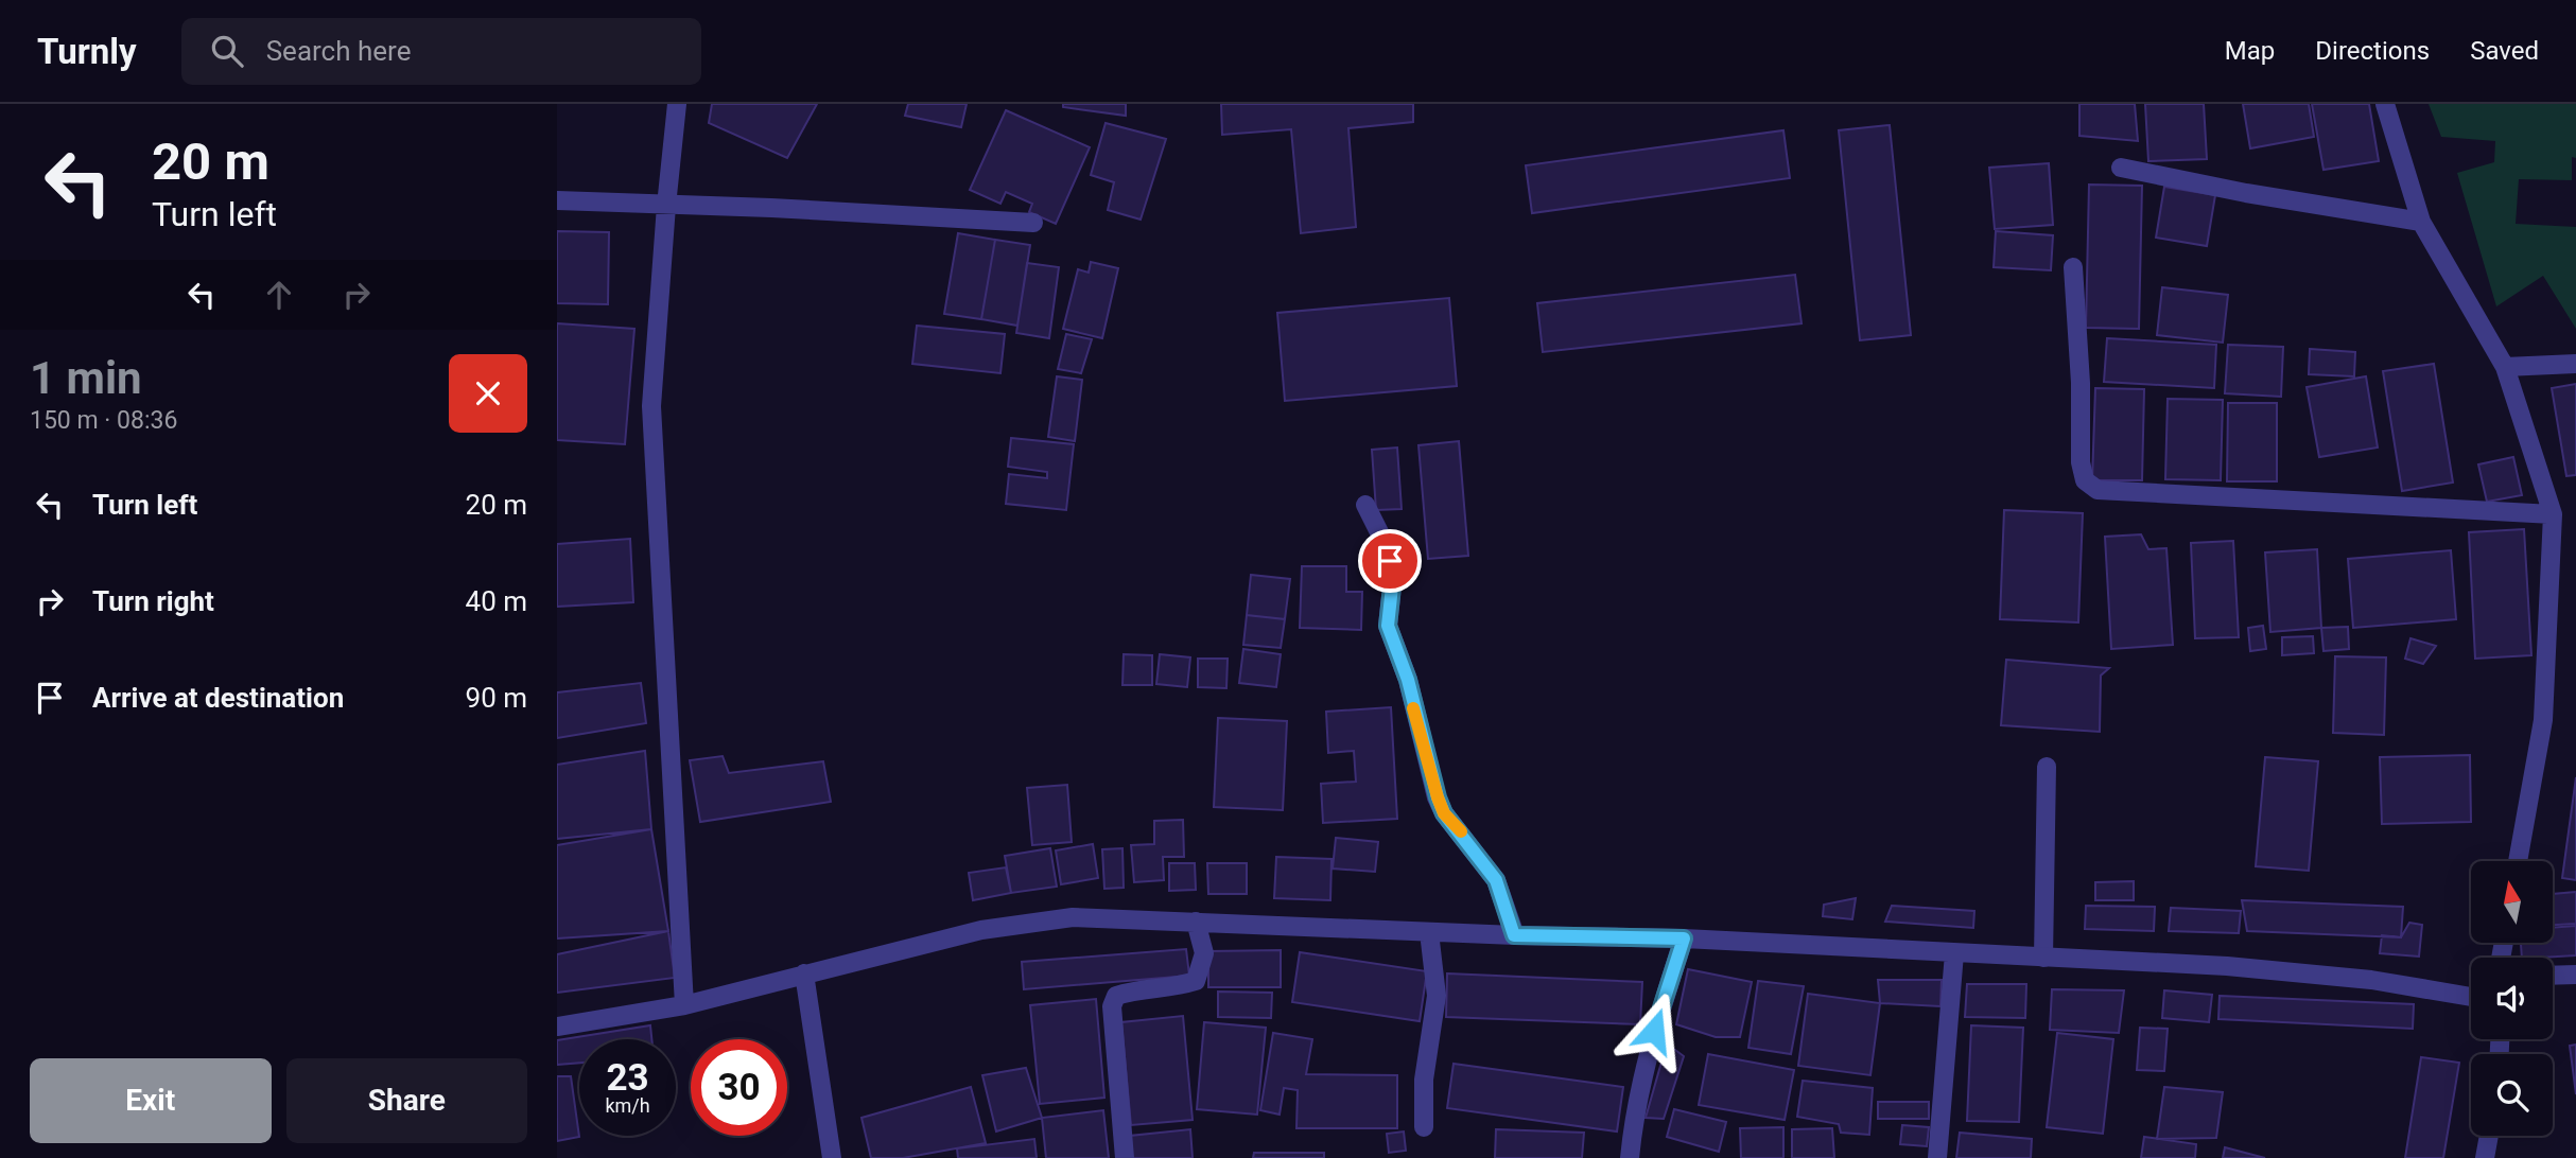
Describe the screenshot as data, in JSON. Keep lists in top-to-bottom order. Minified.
{"north":"top","page":{"header":"Turnly","search":"Search here","nav":["Map","Directions","Saved"],"turn":["20 m","Turn left"],"heading":["1 min","150 m · 08:36"],"list":[{"name":"Turn left","value":"20 m"},{"name":"Turn right","value":"40 m"},{"name":"Arrive at destination","value":"90 m"}],"speed":"23 km/h","limit":"30","buttons":["Exit","Share"]}}
